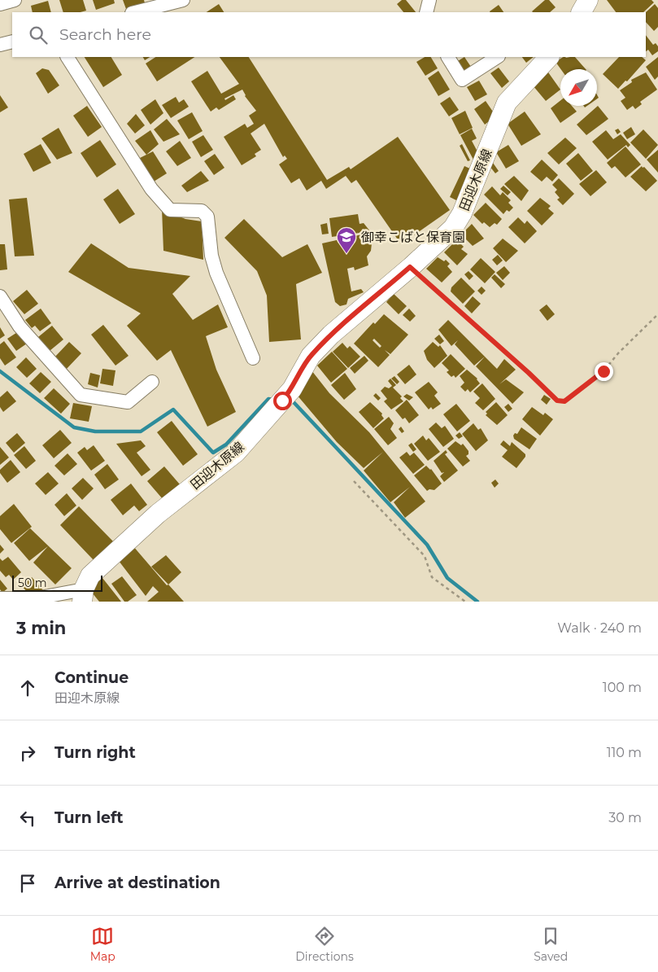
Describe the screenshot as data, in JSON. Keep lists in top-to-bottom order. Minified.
{"streets":{"main road":["田迎木原線"]},"places":{"school or university":["御幸こばと保育園"]},"scale_bar":"50 m","north":"bottom left","page":{"search":"Search here","scale":"50 m","heading":["3 min","Walk · 240 m"],"list":[["Continue","田迎木原線","100 m"],["Turn right","110 m"],["Turn left","30 m"],"Arrive at destination"],"nav":["Map","Directions","Saved"]}}
